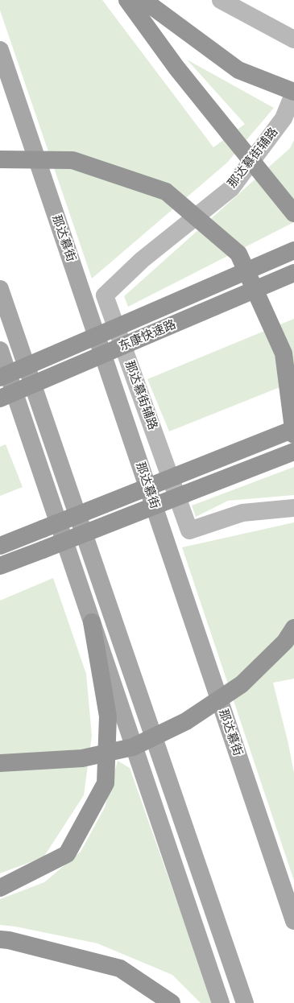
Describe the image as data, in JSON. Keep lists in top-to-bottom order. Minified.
{"streets":{"highway":["东康快速路"],"main road":["那达慕街"],"street":["那达慕街辅路"]}}
